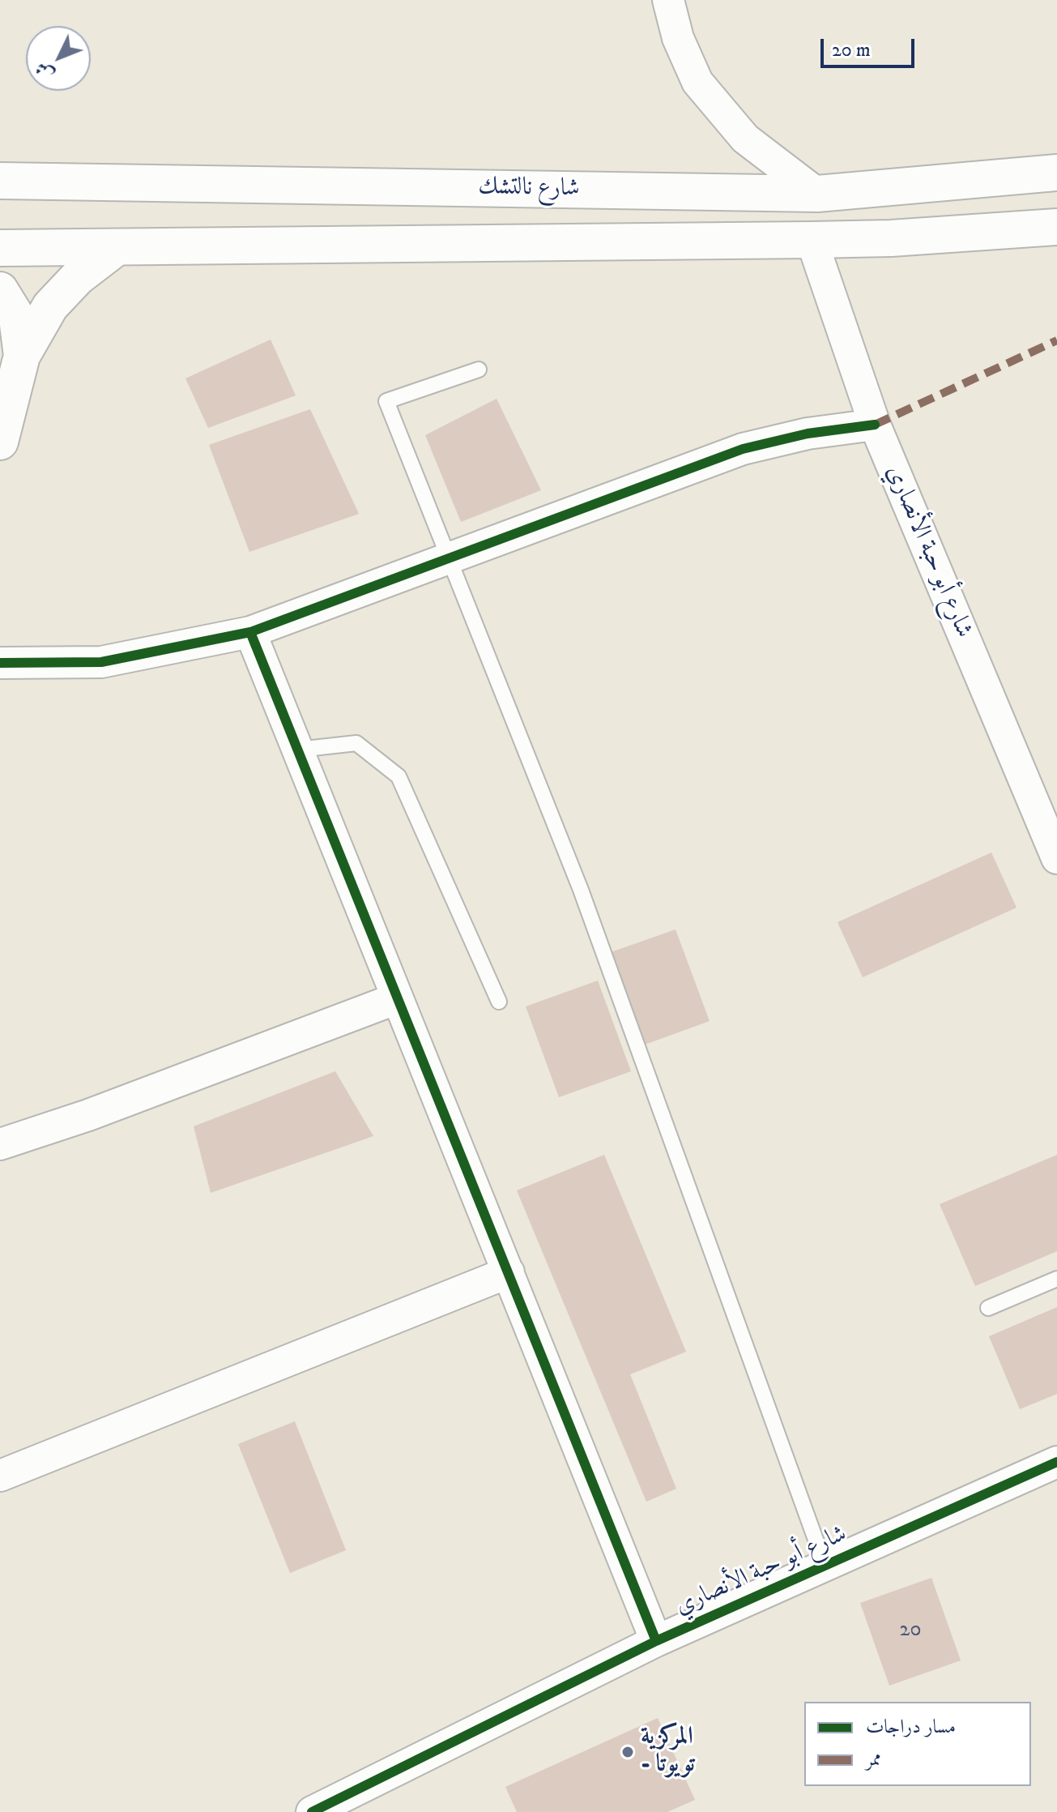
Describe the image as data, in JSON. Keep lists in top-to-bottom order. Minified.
{"streets":{"main road":["شارع نالتشك"],"street":["شارع أبو حبة الأنصاري"]},"places":["المركزية - تويوتا"],"house_numbers":["20"],"legend":["مسار دراجات","ممر"],"scale_bar":"20 m","north":"bottom left"}
